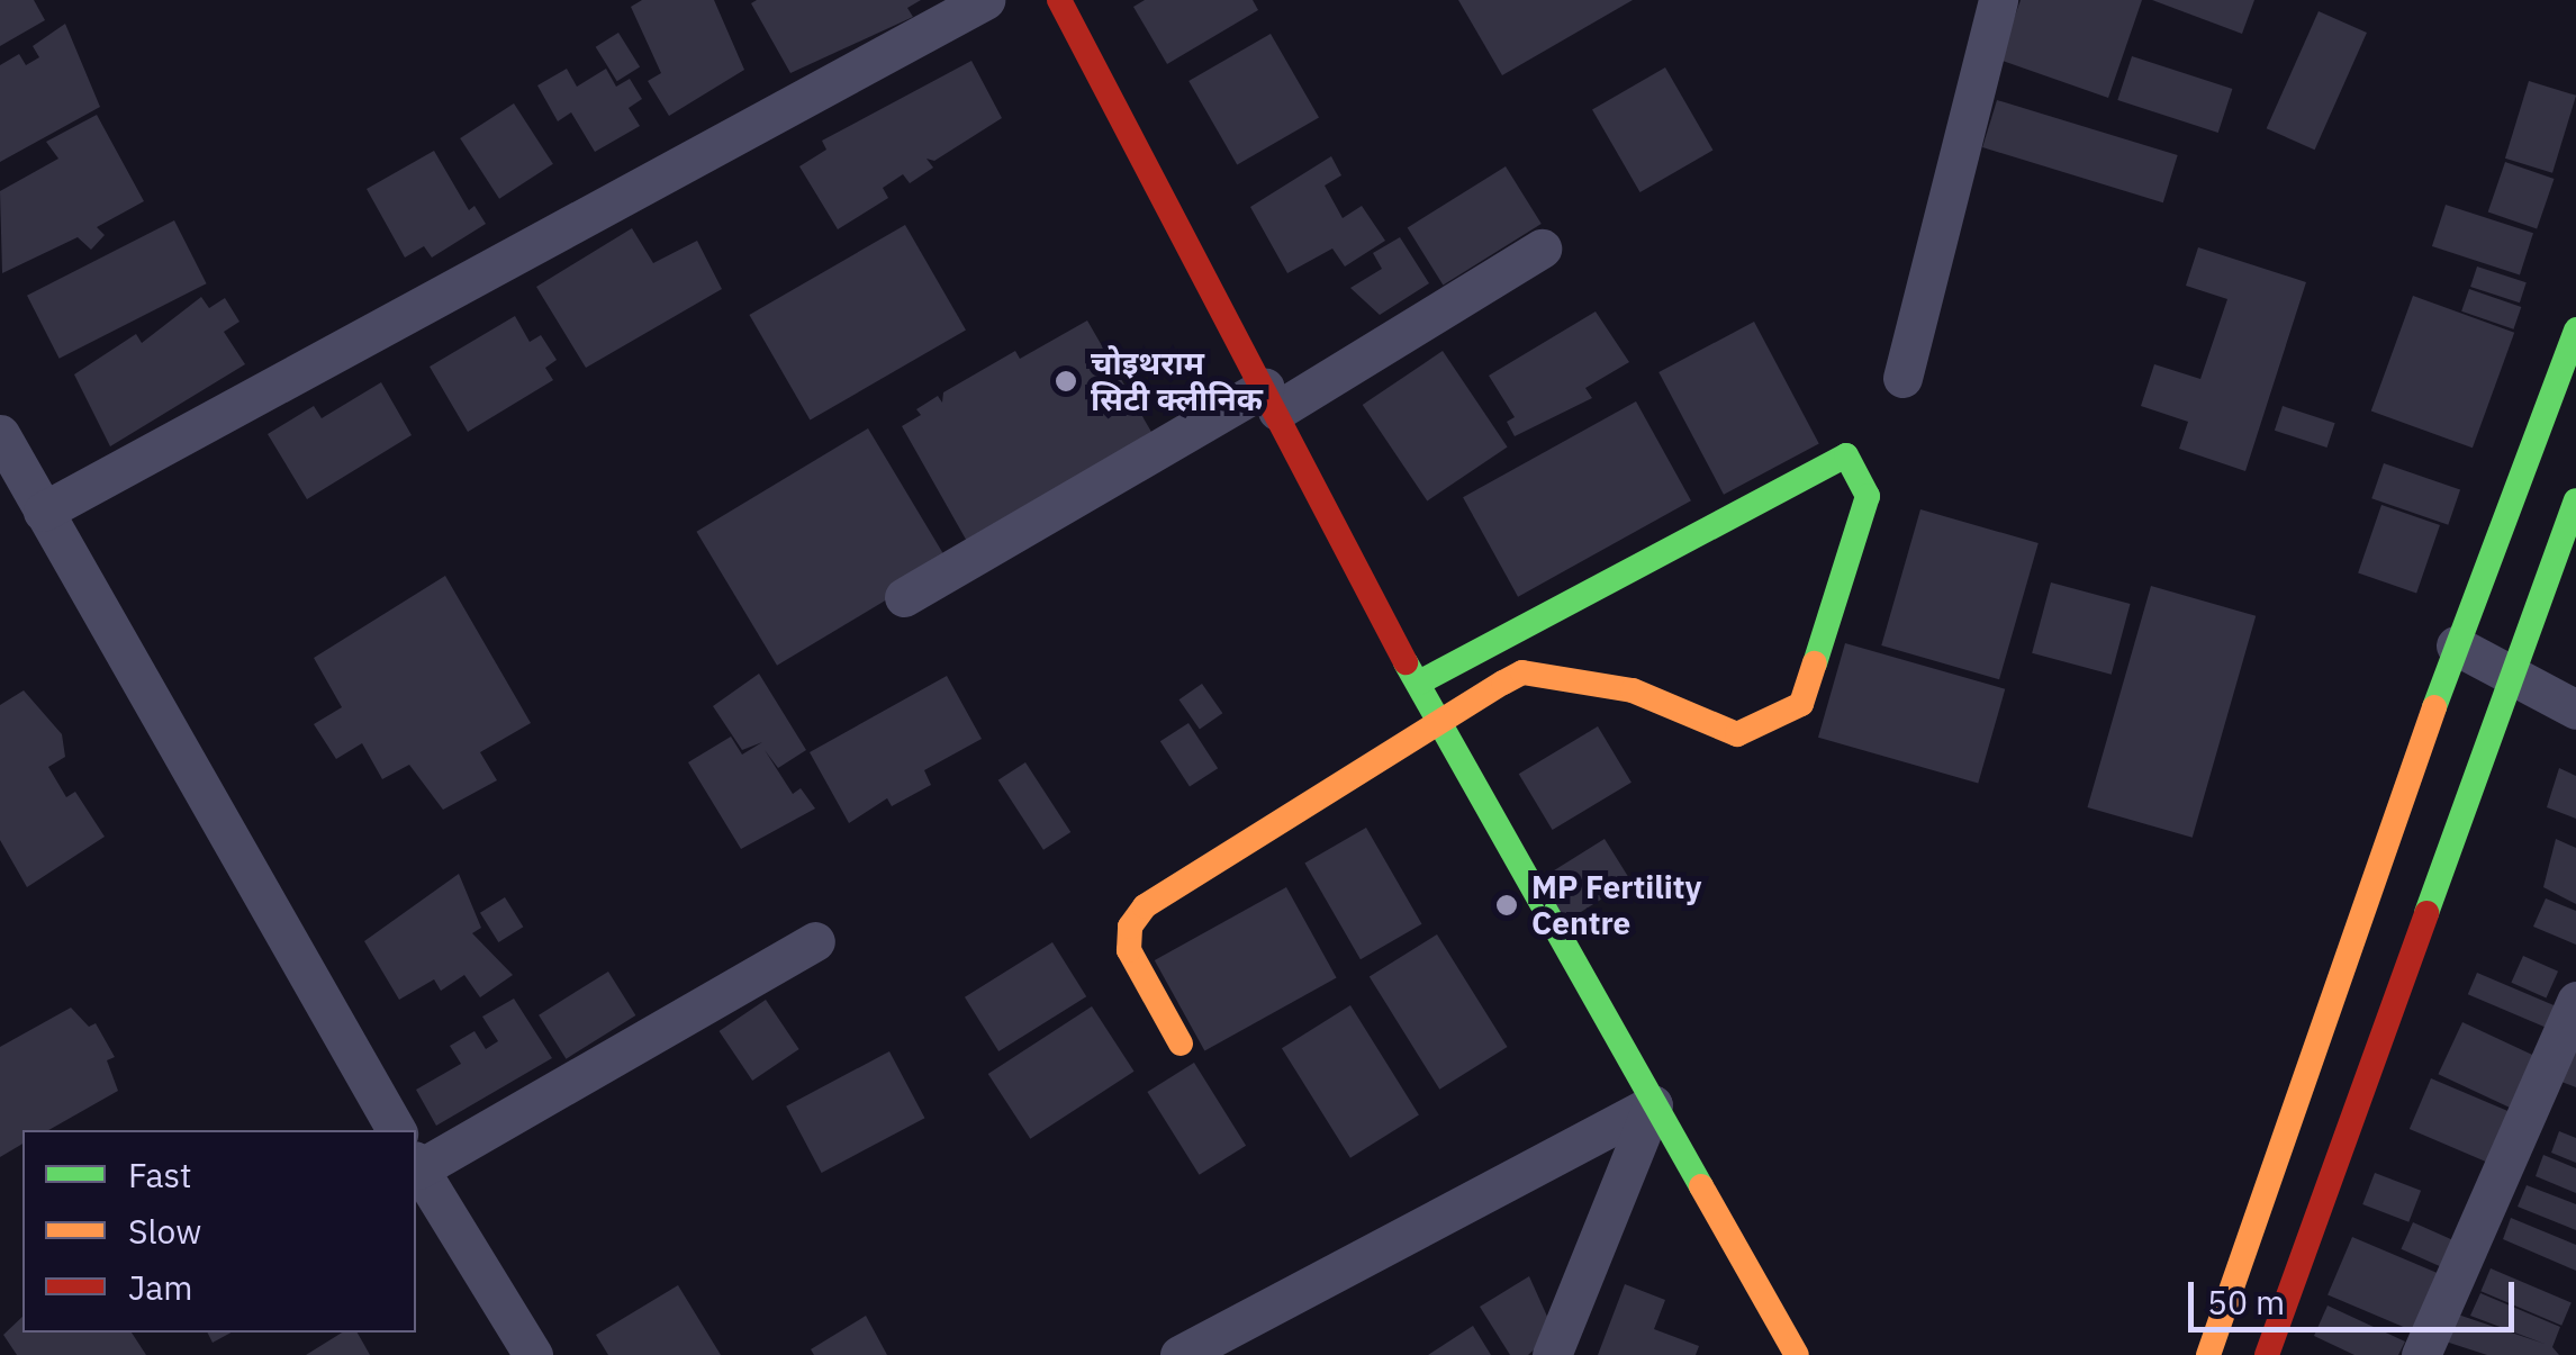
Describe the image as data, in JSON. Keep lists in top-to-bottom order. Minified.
{"places":["चोइथराम सिटी क्लीनिक","MP Fertility Centre"],"legend":["Fast","Slow","Jam"],"scale_bar":"50 m"}
